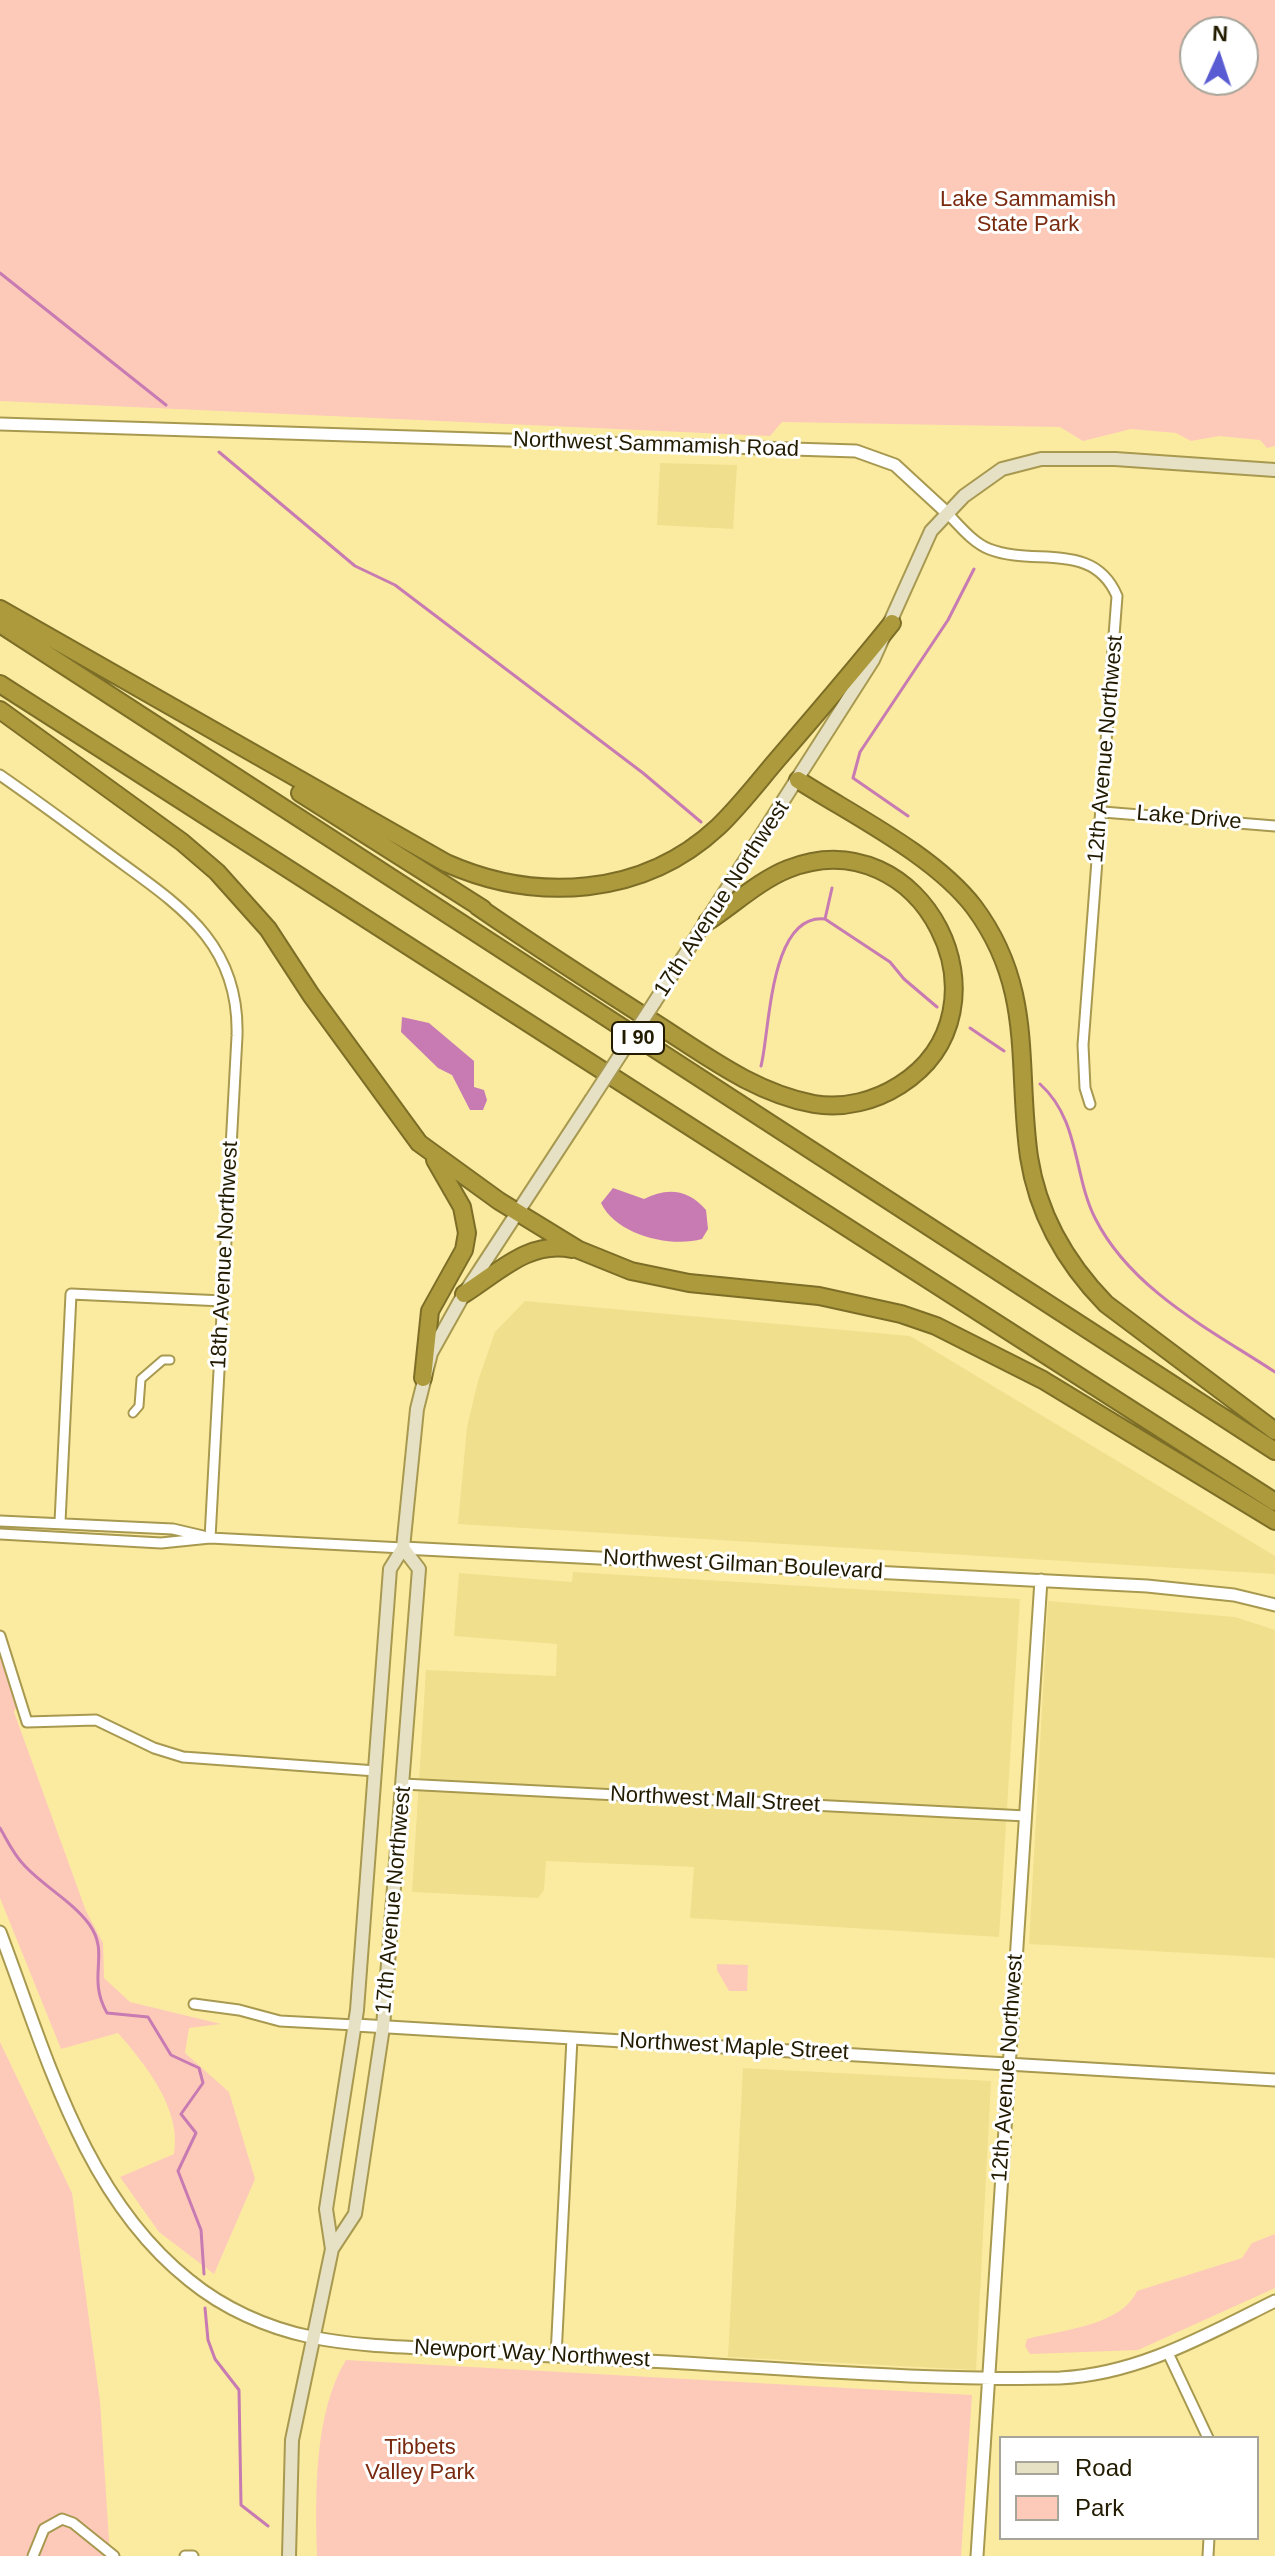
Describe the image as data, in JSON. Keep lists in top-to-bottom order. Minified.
{"streets":{"highway":["I 90"],"main road":["17th Avenue Northwest"],"street":["Northwest Sammamish Road","12th Avenue Northwest","Lake Drive","18th Avenue Northwest","Northwest Gilman Boulevard","Northwest Mall Street","Northwest Maple Street","Newport Way Northwest"]},"crossings":[["Northwest Sammamish Road","12th Avenue Northwest"],["Northwest Sammamish Road","17th Avenue Northwest"],["12th Avenue Northwest","Lake Drive"],["12th Avenue Northwest","17th Avenue Northwest"],["12th Avenue Northwest","Northwest Gilman Boulevard"],["12th Avenue Northwest","Northwest Mall Street"],["12th Avenue Northwest","Northwest Maple Street"],["12th Avenue Northwest","Newport Way Northwest"],["17th Avenue Northwest","Northwest Gilman Boulevard"],["17th Avenue Northwest","Northwest Mall Street"],["17th Avenue Northwest","Northwest Maple Street"],["17th Avenue Northwest","Newport Way Northwest"],["18th Avenue Northwest","Northwest Gilman Boulevard"]],"parks":["Lake Sammamish State Park","Tibbets Valley Park"],"legend":["Road","Park"],"north":"top"}
